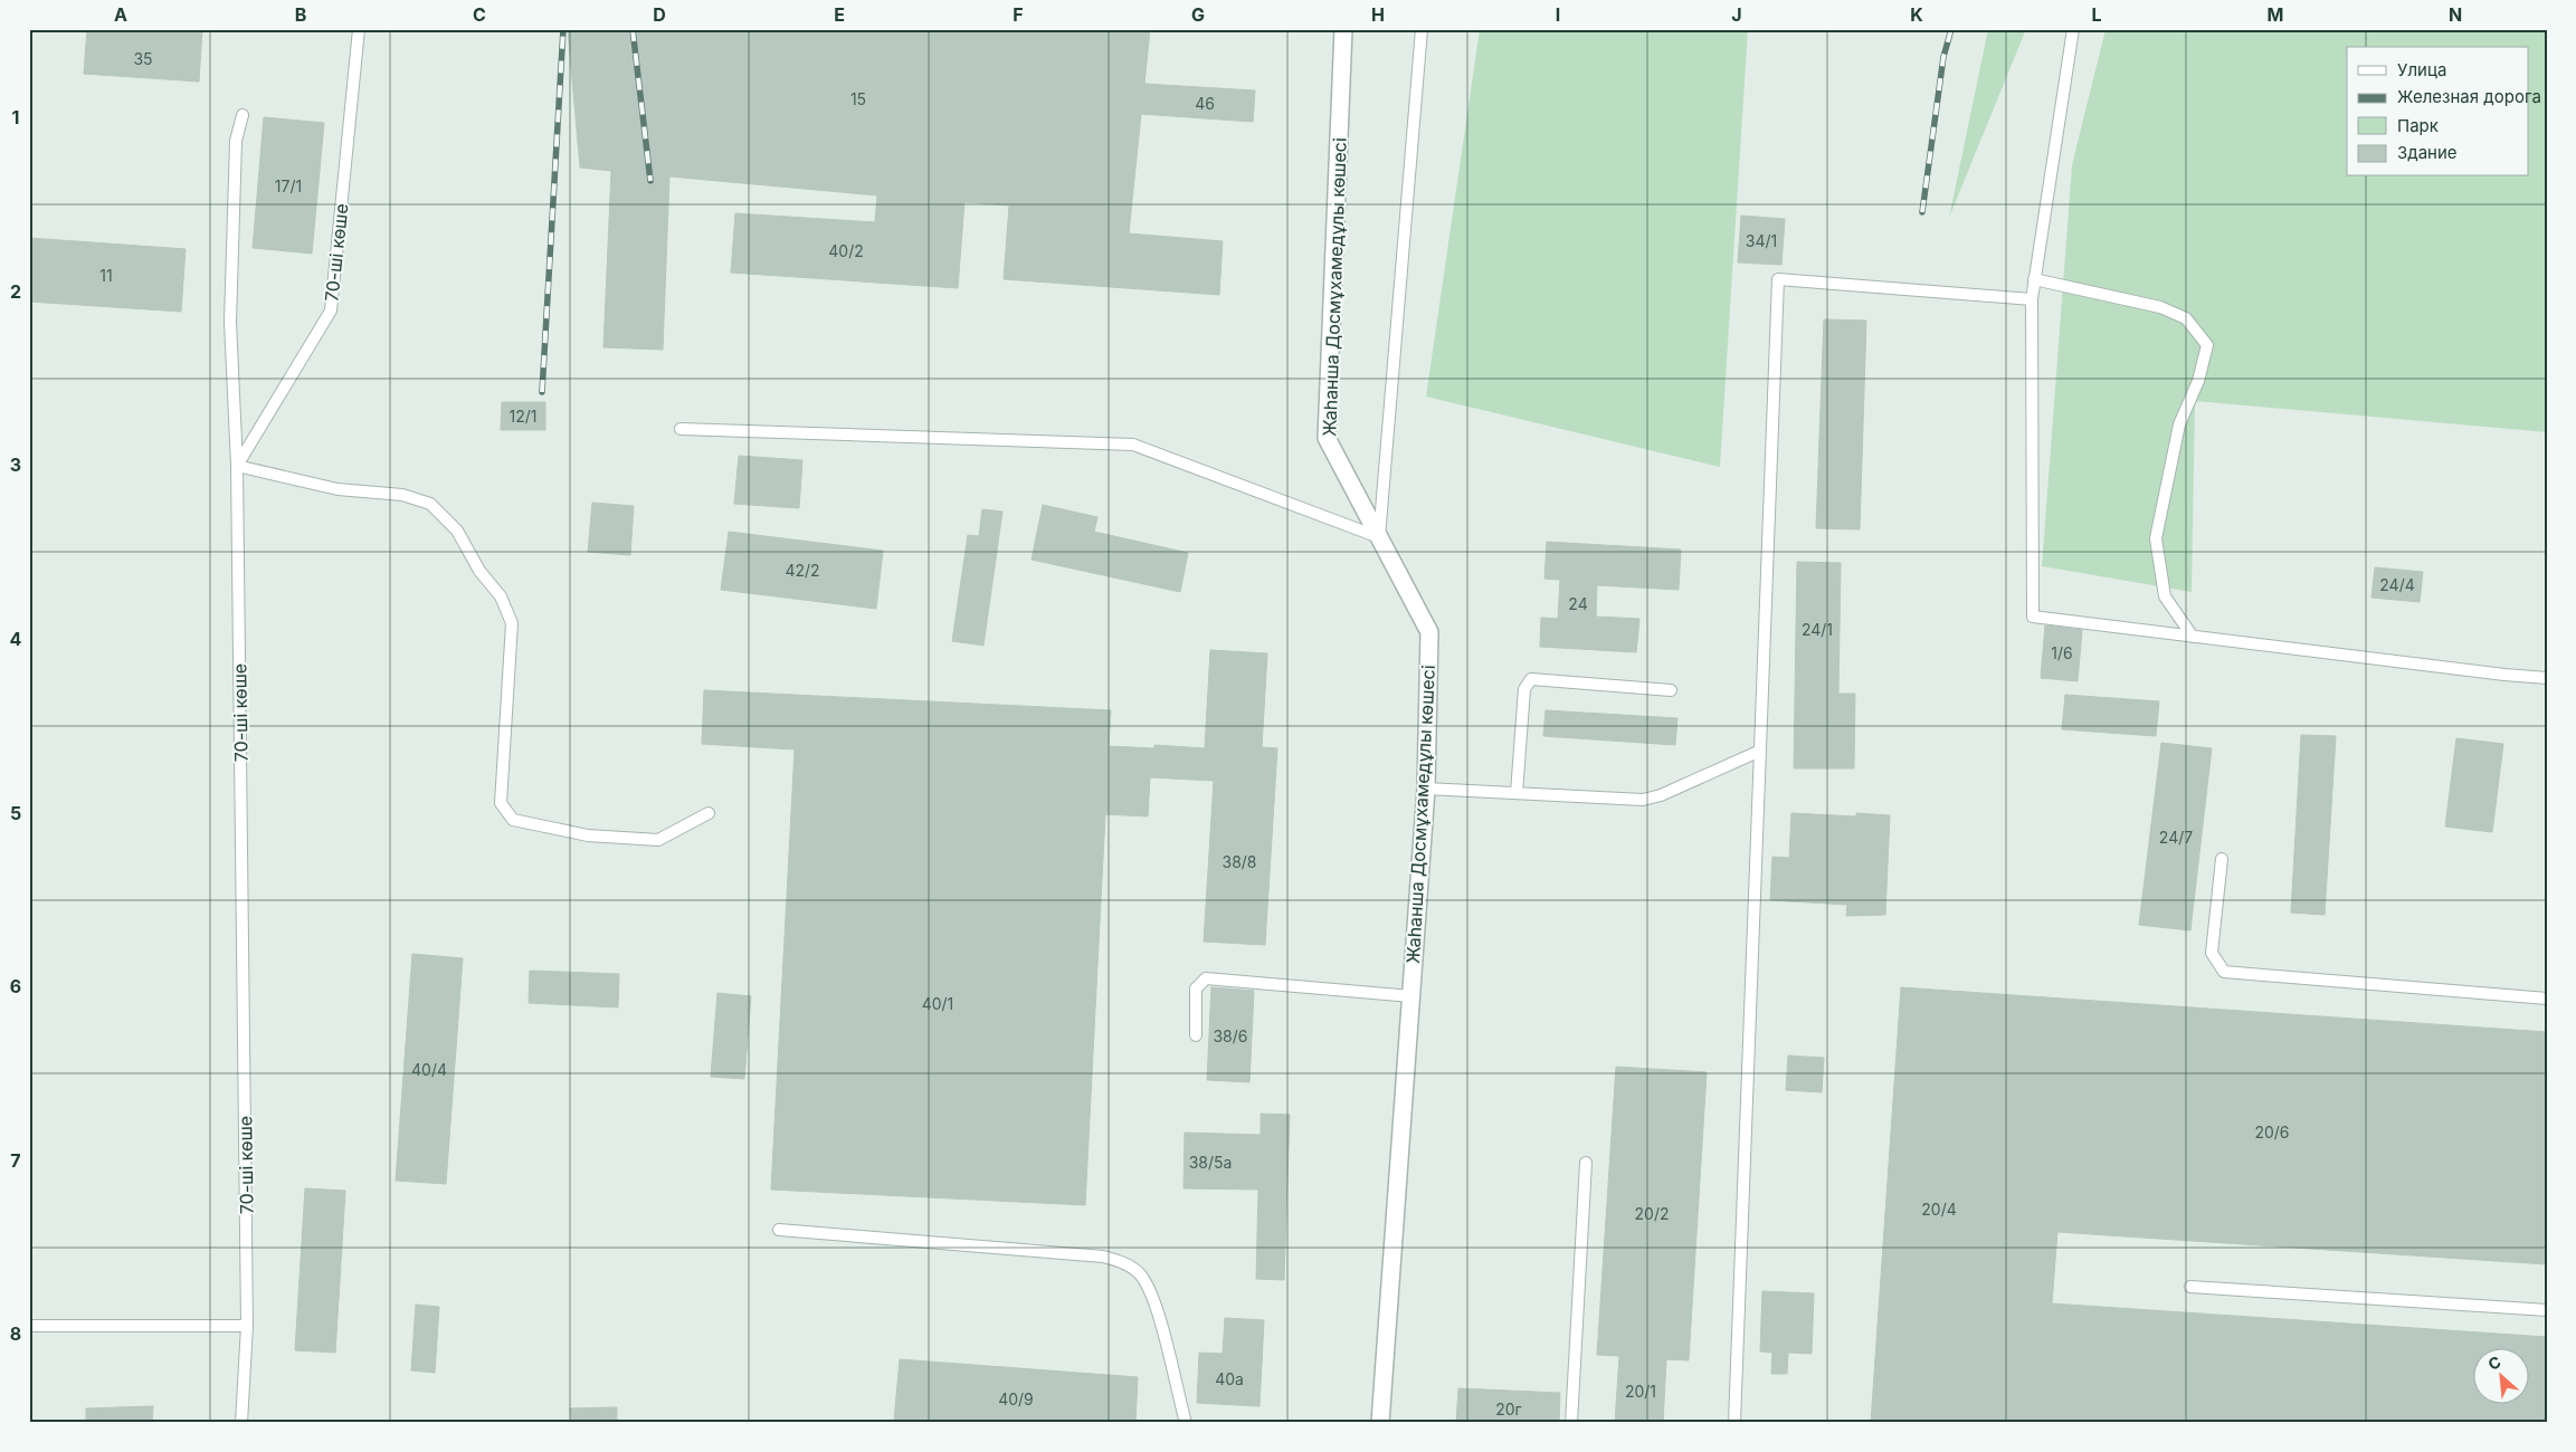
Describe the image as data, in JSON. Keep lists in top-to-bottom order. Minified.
{"streets":{"street":["Жаһанша Досмұхамедұлы көшесі"],"lane":["70-ші көше"]},"house_numbers":["35","15","46","17/1","34/1","40/2","11","12/1","42/2","24/4","24","24/1","1/6","24/7","38/8","40/1","38/6","40/4","20/6","38/5а","20/4","20/2","40а","20/1","40/9","20г"],"legend":["Улица","Железная дорога","Парк","Здание"],"north":"top left","grid":{"columns":["A","B","C","D","E","F","G","H","I","J","K","L","M","N"],"rows":["1","2","3","4","5","6","7","8"]}}
